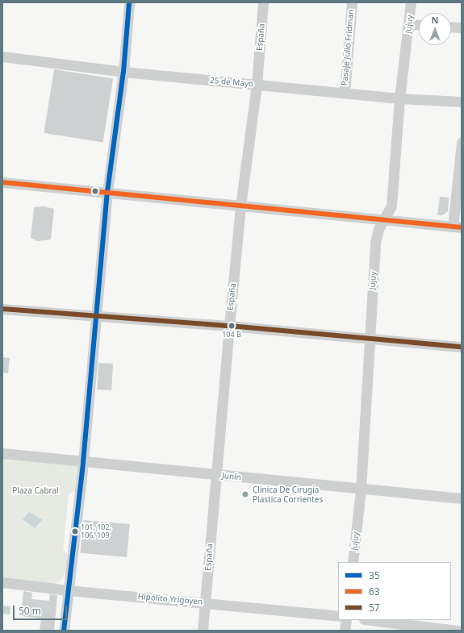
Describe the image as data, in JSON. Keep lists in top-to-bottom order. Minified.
{"streets":{"street":["Jujuy","España","Pasaje Julio Fridman","25 de Mayo","Junín","Hipólito Yrigoyen"]},"crossings":[["Jujuy","25 de Mayo"],["Jujuy","Junín"],["España","25 de Mayo"],["España","Junín"],["España","Hipólito Yrigoyen"],["Pasaje Julio Fridman","25 de Mayo"]],"parks":["Plaza Cabral"],"places":["104 B","Clinica De Cirugia Plastica Corrientes","101, 102, 106, 109"],"lines":["transit line 35","transit line 63","transit line 57"],"legend":["35","63","57"],"scale_bar":"50 m","north":"top"}
